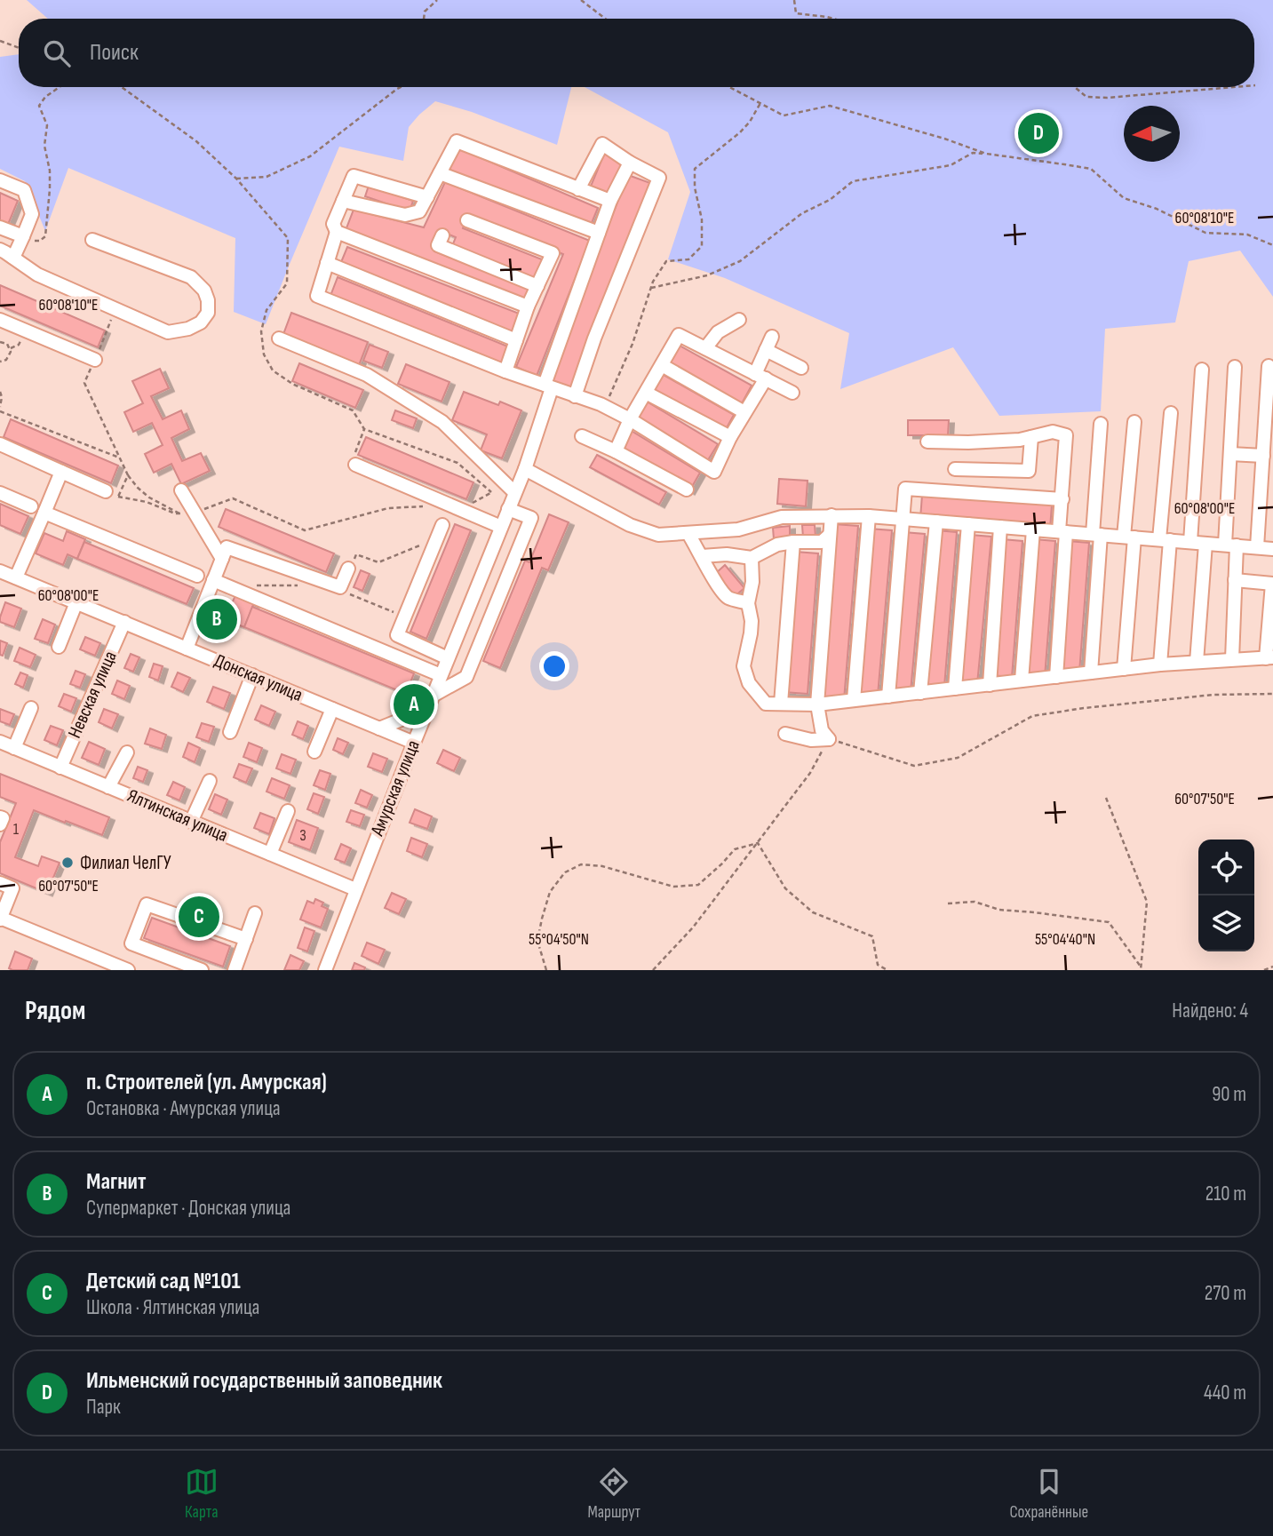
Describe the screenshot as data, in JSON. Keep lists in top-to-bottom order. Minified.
{"streets":{"street":["Донская улица","Невская улица","Амурская улица","Ялтинская улица"]},"crossings":[["Донская улица","Невская улица"],["Донская улица","Амурская улица"],["Невская улица","Ялтинская улица"],["Амурская улица","Ялтинская улица"]],"places":["Филиал ЧелГУ"],"house_numbers":["1","3"],"north":"left","page":{"search":"Поиск","pins":["D","B","A","C"],"heading":["Рядом","Найдено: 4"],"list":[{"mark":"A","name":"п. Строителей (ул. Амурская)","note":"Остановка · Амурская улица","value":"90 m"},{"mark":"B","name":"Магнит","note":"Супермаркет · Донская улица","value":"210 m"},{"mark":"C","name":"Детский сад №101","note":"Школа · Ялтинская улица","value":"270 m"},{"mark":"D","name":"Ильменский государственный заповедник","note":"Парк","value":"440 m"}],"nav":["Карта","Маршрут","Сохранённые"]},"coordinates":["60°08'10\"E","60°08'00\"E","60°07'50\"E","55°04'50\"N","55°04'40\"N"]}
